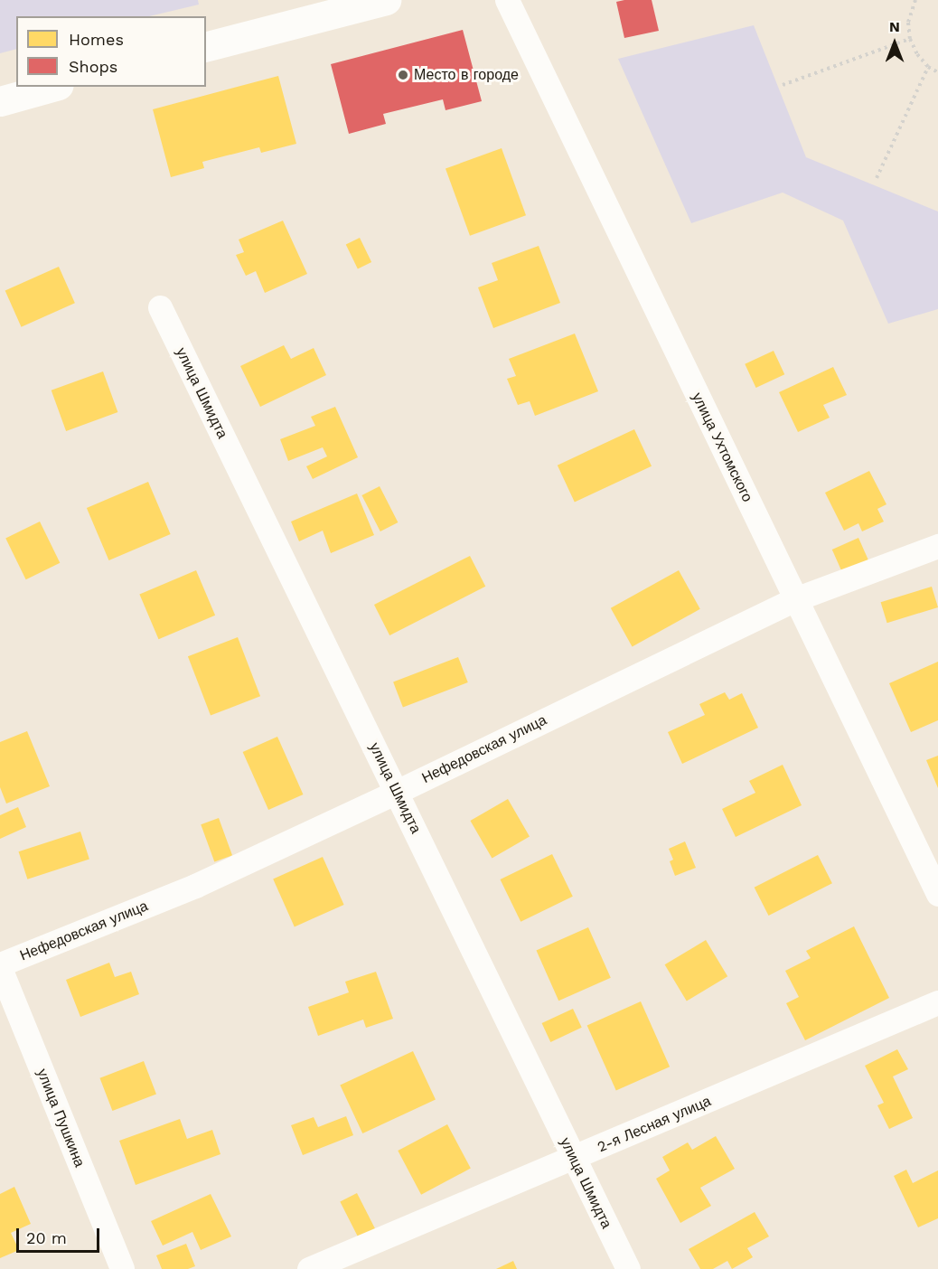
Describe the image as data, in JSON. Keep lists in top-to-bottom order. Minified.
{"streets":{"street":["улица Шмидта","улица Ухтомского","Нефедовская улица","улица Пушкина","2-я Лесная улица"]},"crossings":[["улица Шмидта","Нефедовская улица"],["улица Шмидта","2-я Лесная улица"],["улица Ухтомского","Нефедовская улица"],["Нефедовская улица","улица Пушкина"]],"places":["Место в городе"],"legend":["Homes","Shops"],"scale_bar":"20 m","north":"top"}
